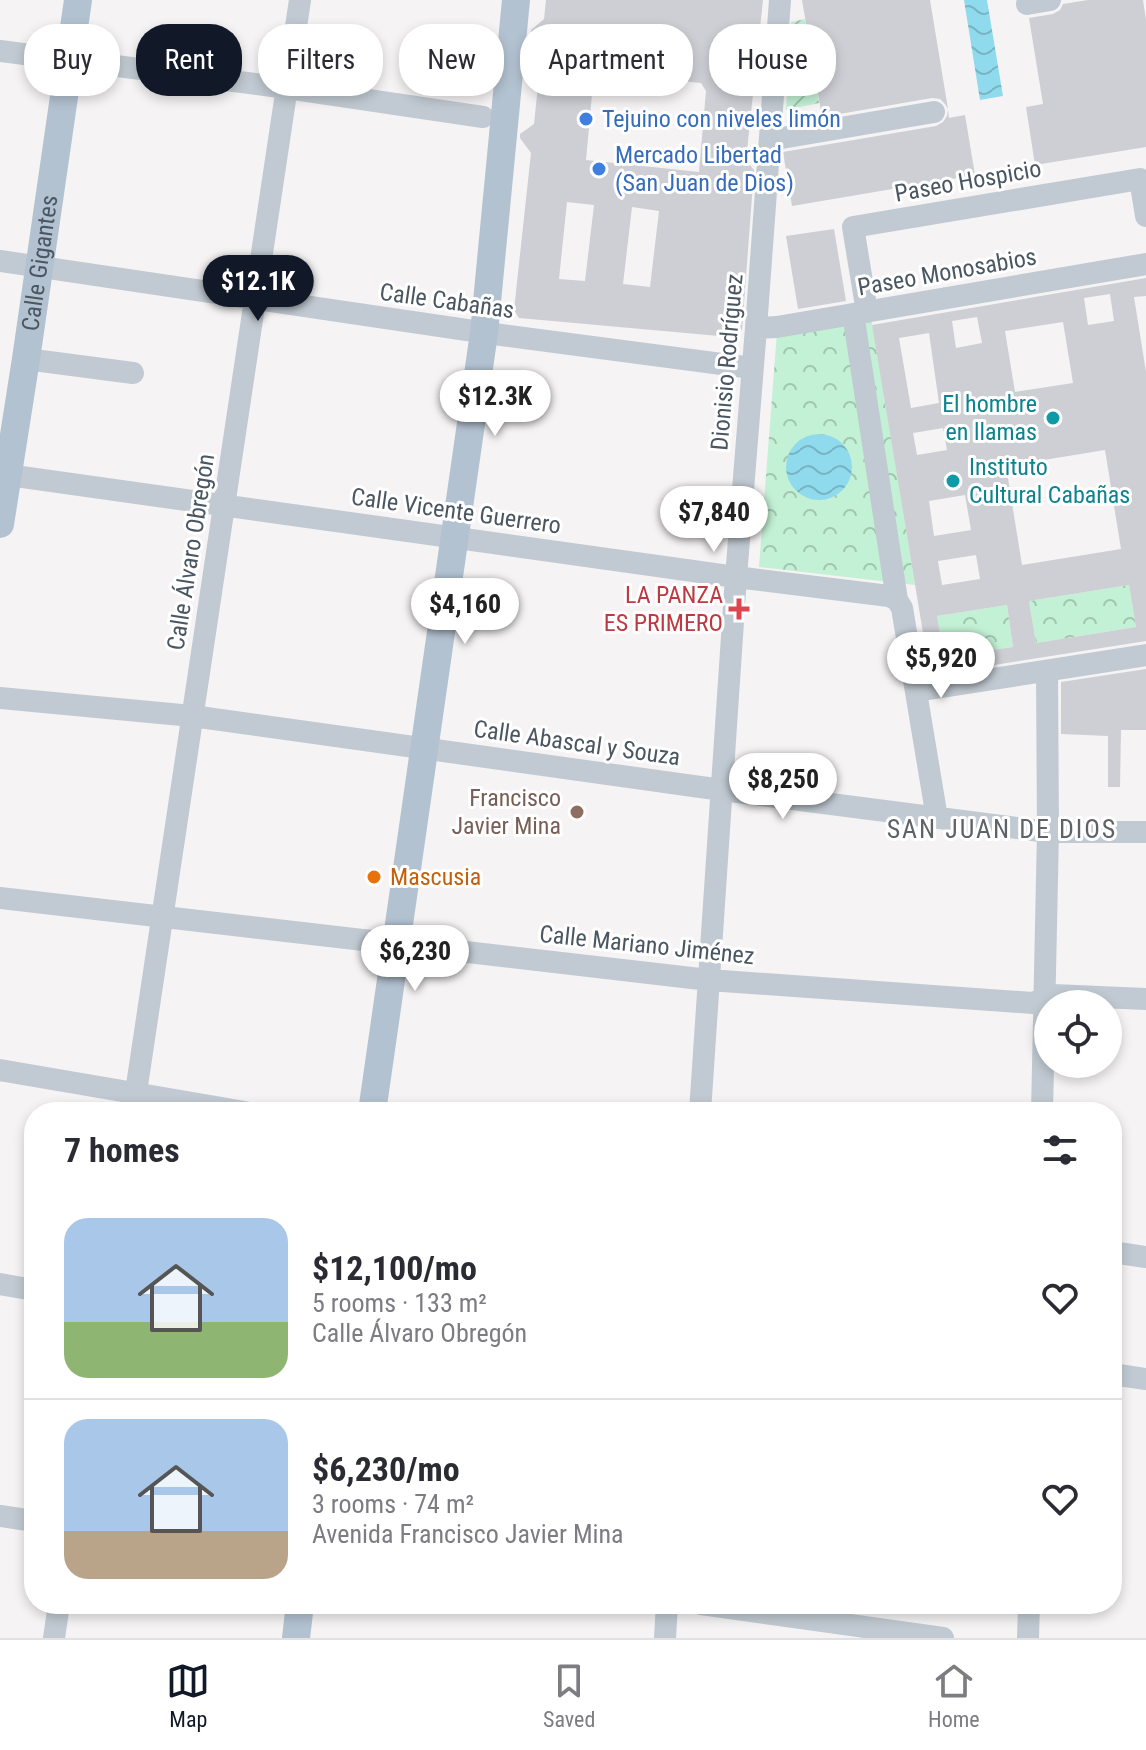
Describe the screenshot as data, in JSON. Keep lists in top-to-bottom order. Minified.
{"streets":{"main road":["Calle Gigantes"],"street":["Paseo Hospicio","Paseo Monosabios","Calle Cabañas","Dionisio Rodríguez","Calle Vicente Guerrero","Calle Álvaro Obregón","Calle Abascal y Souza","Calle Mariano Jiménez"]},"crossings":[["Paseo Hospicio","Paseo Monosabios"],["Calle Gigantes","Calle Cabañas"],["Calle Gigantes","Calle Vicente Guerrero"],["Paseo Monosabios","Dionisio Rodríguez"],["Calle Cabañas","Dionisio Rodríguez"],["Calle Cabañas","Calle Álvaro Obregón"],["Dionisio Rodríguez","Calle Vicente Guerrero"],["Dionisio Rodríguez","Calle Abascal y Souza"],["Dionisio Rodríguez","Calle Mariano Jiménez"],["Calle Vicente Guerrero","Calle Álvaro Obregón"],["Calle Álvaro Obregón","Calle Abascal y Souza"],["Calle Álvaro Obregón","Calle Mariano Jiménez"]],"districts":["SAN JUAN DE DIOS"],"places":{"other":["Tejuino con niveles limón","Mercado Libertad (San Juan de Dios)","El hombre en llamas","Instituto Cultural Cabañas","Francisco Javier Mina","Mascusia"],"health":["LA PANZA ES PRIMERO"]},"page":{"chip":["Buy","Rent","Filters","New","Apartment","House"],"price":["$12.1K","$12.3K","$7,840","$4,160","$5,920","$8,250","$6,230"],"heading":"7 homes","list":[{"name":"$12,100/mo","note":"5 rooms · 133 m² · Calle Álvaro Obregón"},{"name":"$6,230/mo","note":"3 rooms · 74 m² · Avenida Francisco Javier Mina"}],"tabs":["Map","Saved","Home"]}}
